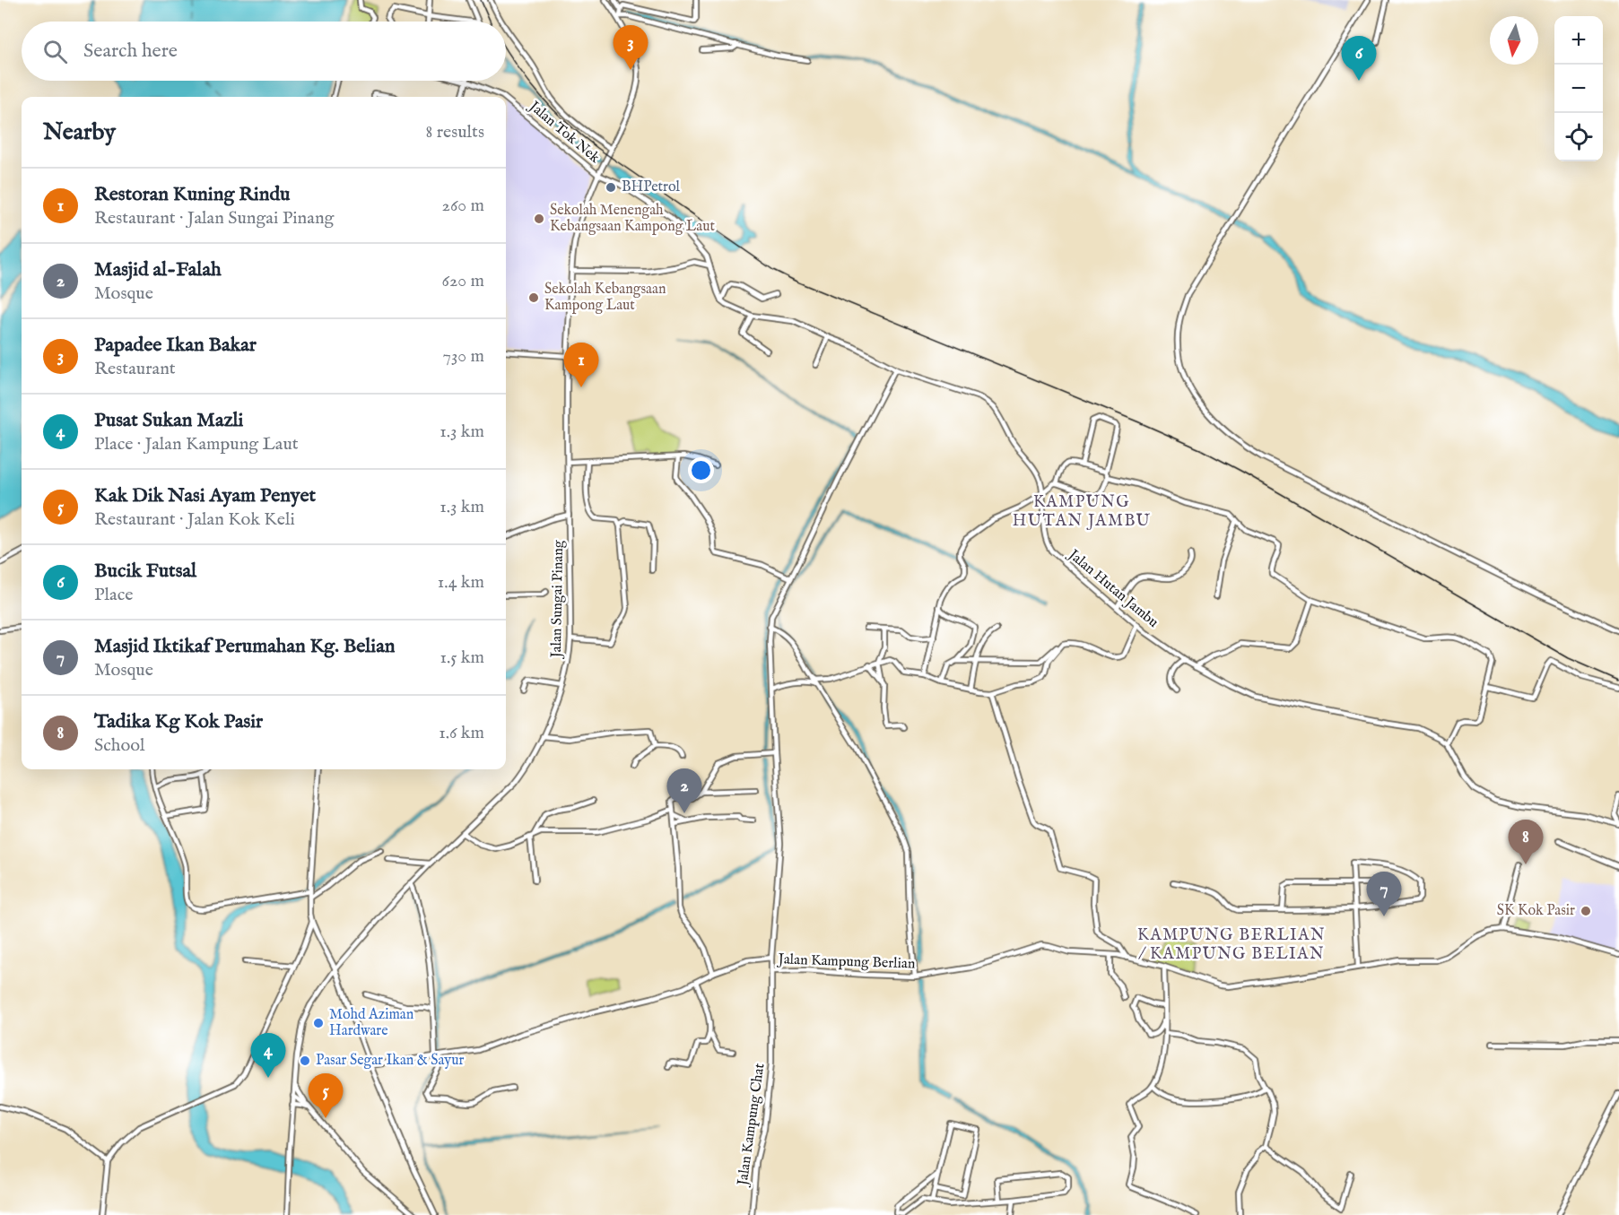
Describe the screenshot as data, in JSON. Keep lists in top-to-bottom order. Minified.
{"streets":{"street":["Jalan Tok Nek","Jalan Hutan Jambu","Jalan Sungai Pinang","Jalan Kampung Berlian","Jalan Kampung Chat"]},"crossings":[["Jalan Tok Nek","Jalan Sungai Pinang"],["Jalan Kampung Berlian","Jalan Kampung Chat"]],"districts":["KAMPUNG HUTAN JAMBU","KAMPUNG BERLIAN / KAMPUNG BELIAN"],"places":["BHPetrol","Sekolah Menengah Kebangsaan Kampong Laut","Sekolah Kebangsaan Kampong Laut","SK Kok Pasir","Mohd Aziman Hardware","Pasar Segar Ikan & Sayur"],"north":"bottom","page":{"map_buttons":["+","−"],"search":"Search here","pins":["3","6","1","2","8","7","4","5"],"heading":["Nearby","8 results"],"list":[{"mark":"1","name":"Restoran Kuning Rindu","note":"Restaurant · Jalan Sungai Pinang","value":"260 m"},{"mark":"2","name":"Masjid al-Falah","note":"Mosque","value":"620 m"},{"mark":"3","name":"Papadee Ikan Bakar","note":"Restaurant","value":"730 m"},{"mark":"4","name":"Pusat Sukan Mazli","note":"Place · Jalan Kampung Laut","value":"1.3 km"},{"mark":"5","name":"Kak Dik Nasi Ayam Penyet","note":"Restaurant · Jalan Kok Keli","value":"1.3 km"},{"mark":"6","name":"Bucik Futsal","note":"Place","value":"1.4 km"},{"mark":"7","name":"Masjid Iktikaf Perumahan Kg. Belian","note":"Mosque","value":"1.5 km"},{"mark":"8","name":"Tadika Kg Kok Pasir","note":"School","value":"1.6 km"}]}}
